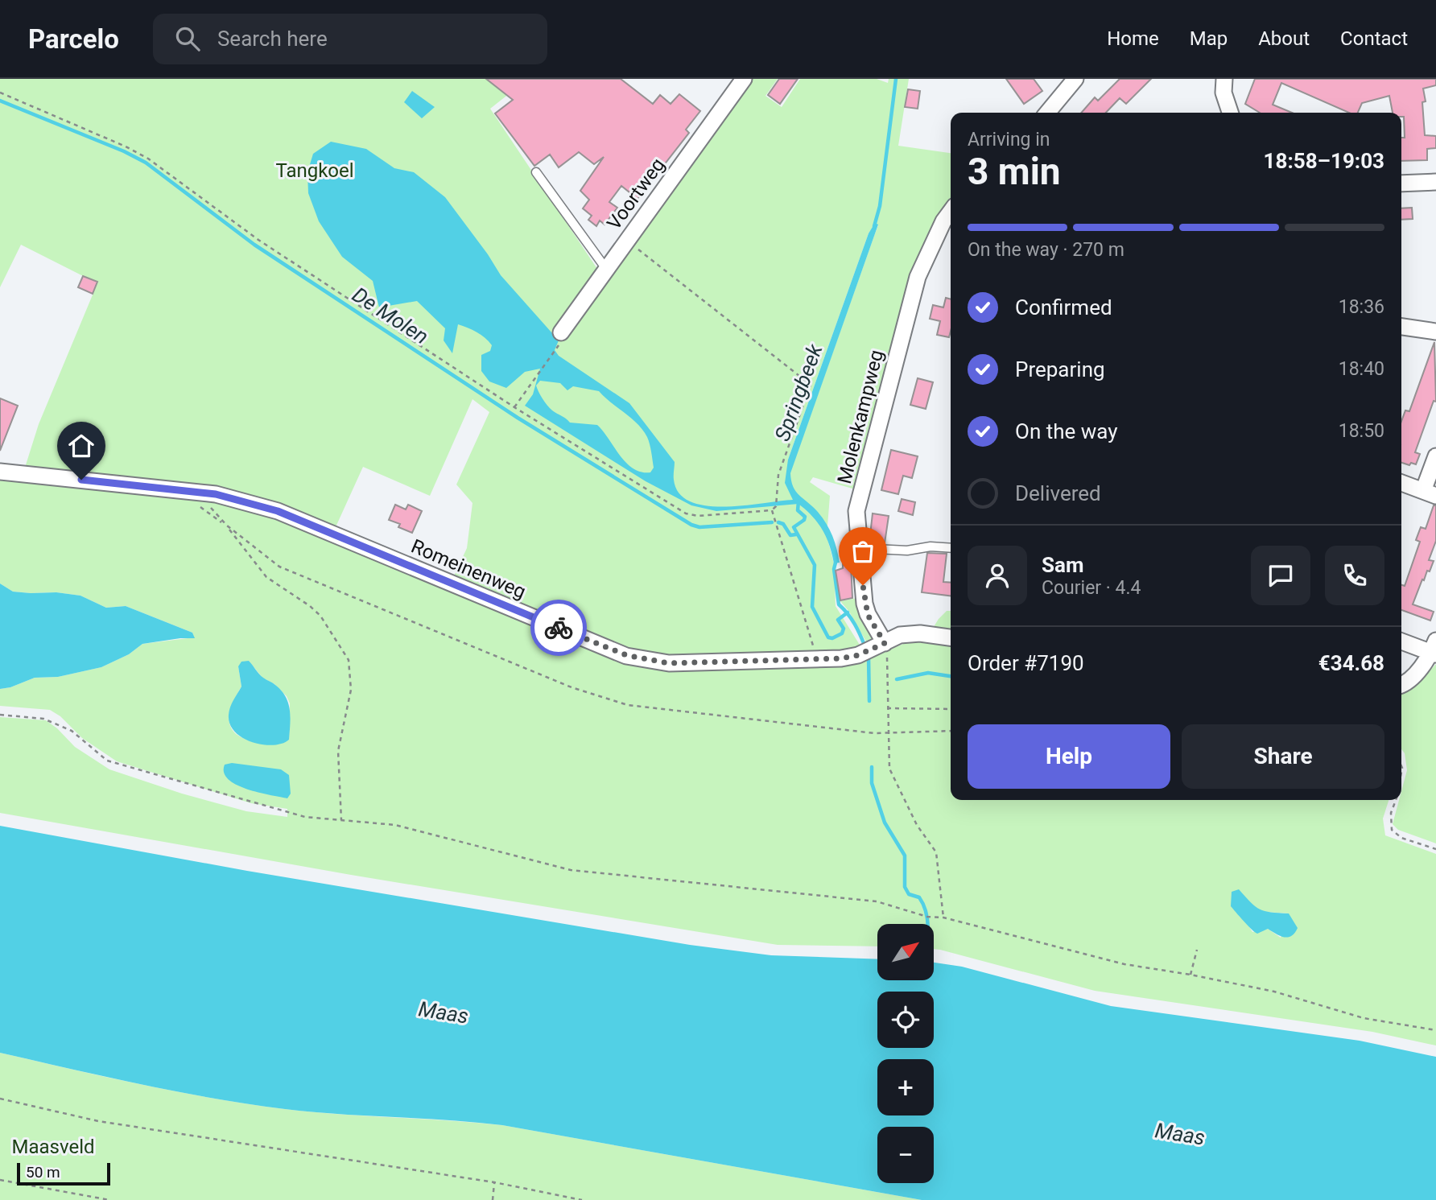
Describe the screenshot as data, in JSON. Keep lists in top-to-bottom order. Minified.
{"streets":{"street":["Voortweg","Molenkampweg","Romeinenweg"]},"crossings":[["Molenkampweg","Romeinenweg"]],"water":["De Molen","Springbeek","Maas"],"parks":["Tangkoel","Maasveld"],"scale_bar":"50 m","north":"top right","page":{"header":"Parcelo","search":"Search here","nav":["Home","Map","About","Contact"],"heading":["3 min","Arriving in","18:58–19:03"],"panel":["Sam","Courier · 4.4","Order #7190","€34.68"],"bar":"On the way · 270 m","list":[["Confirmed","18:36"],["Preparing","18:40"],["On the way","18:50"],"Delivered"],"buttons":["Help","Share"],"map_buttons":["+","−"],"scale":"50 m"}}
